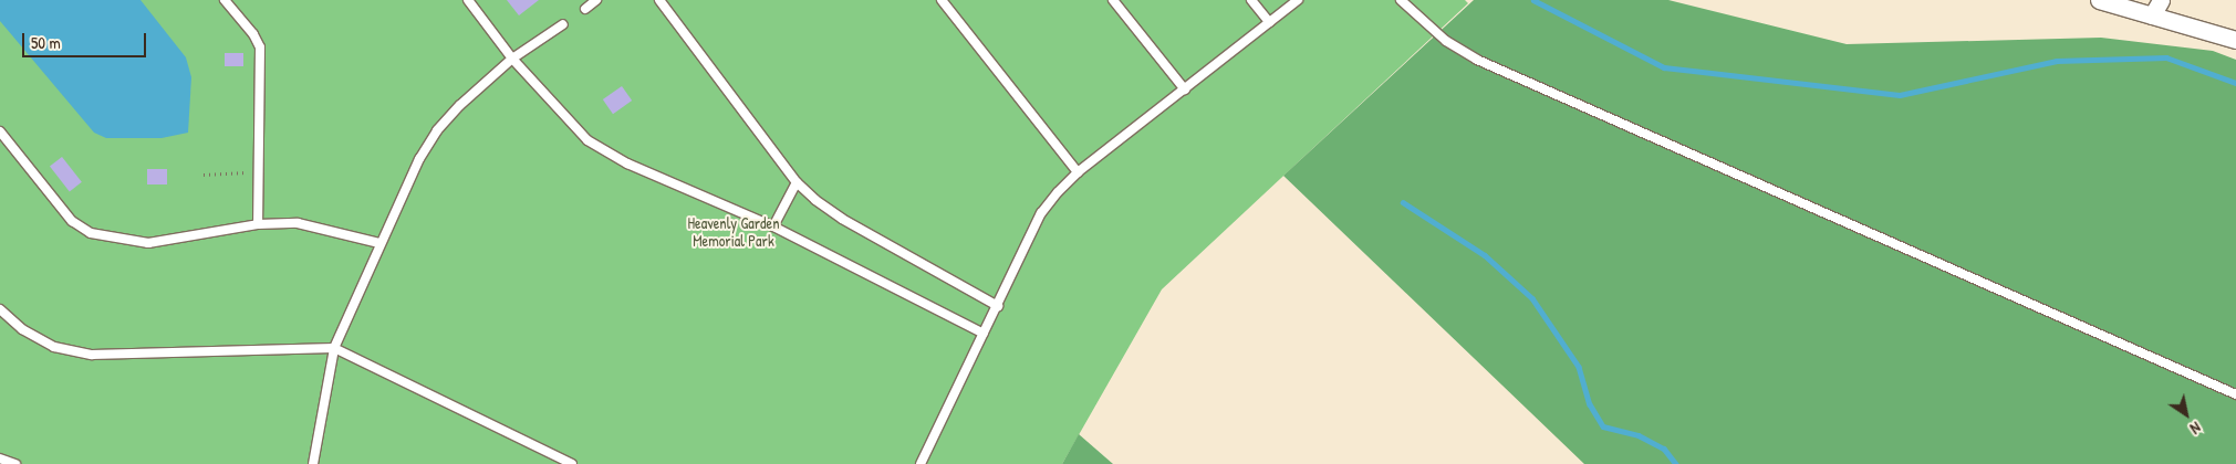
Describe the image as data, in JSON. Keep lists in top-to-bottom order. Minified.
{"parks":["Heavenly Garden Memorial Park"],"scale_bar":"50 m","north":"bottom right"}
